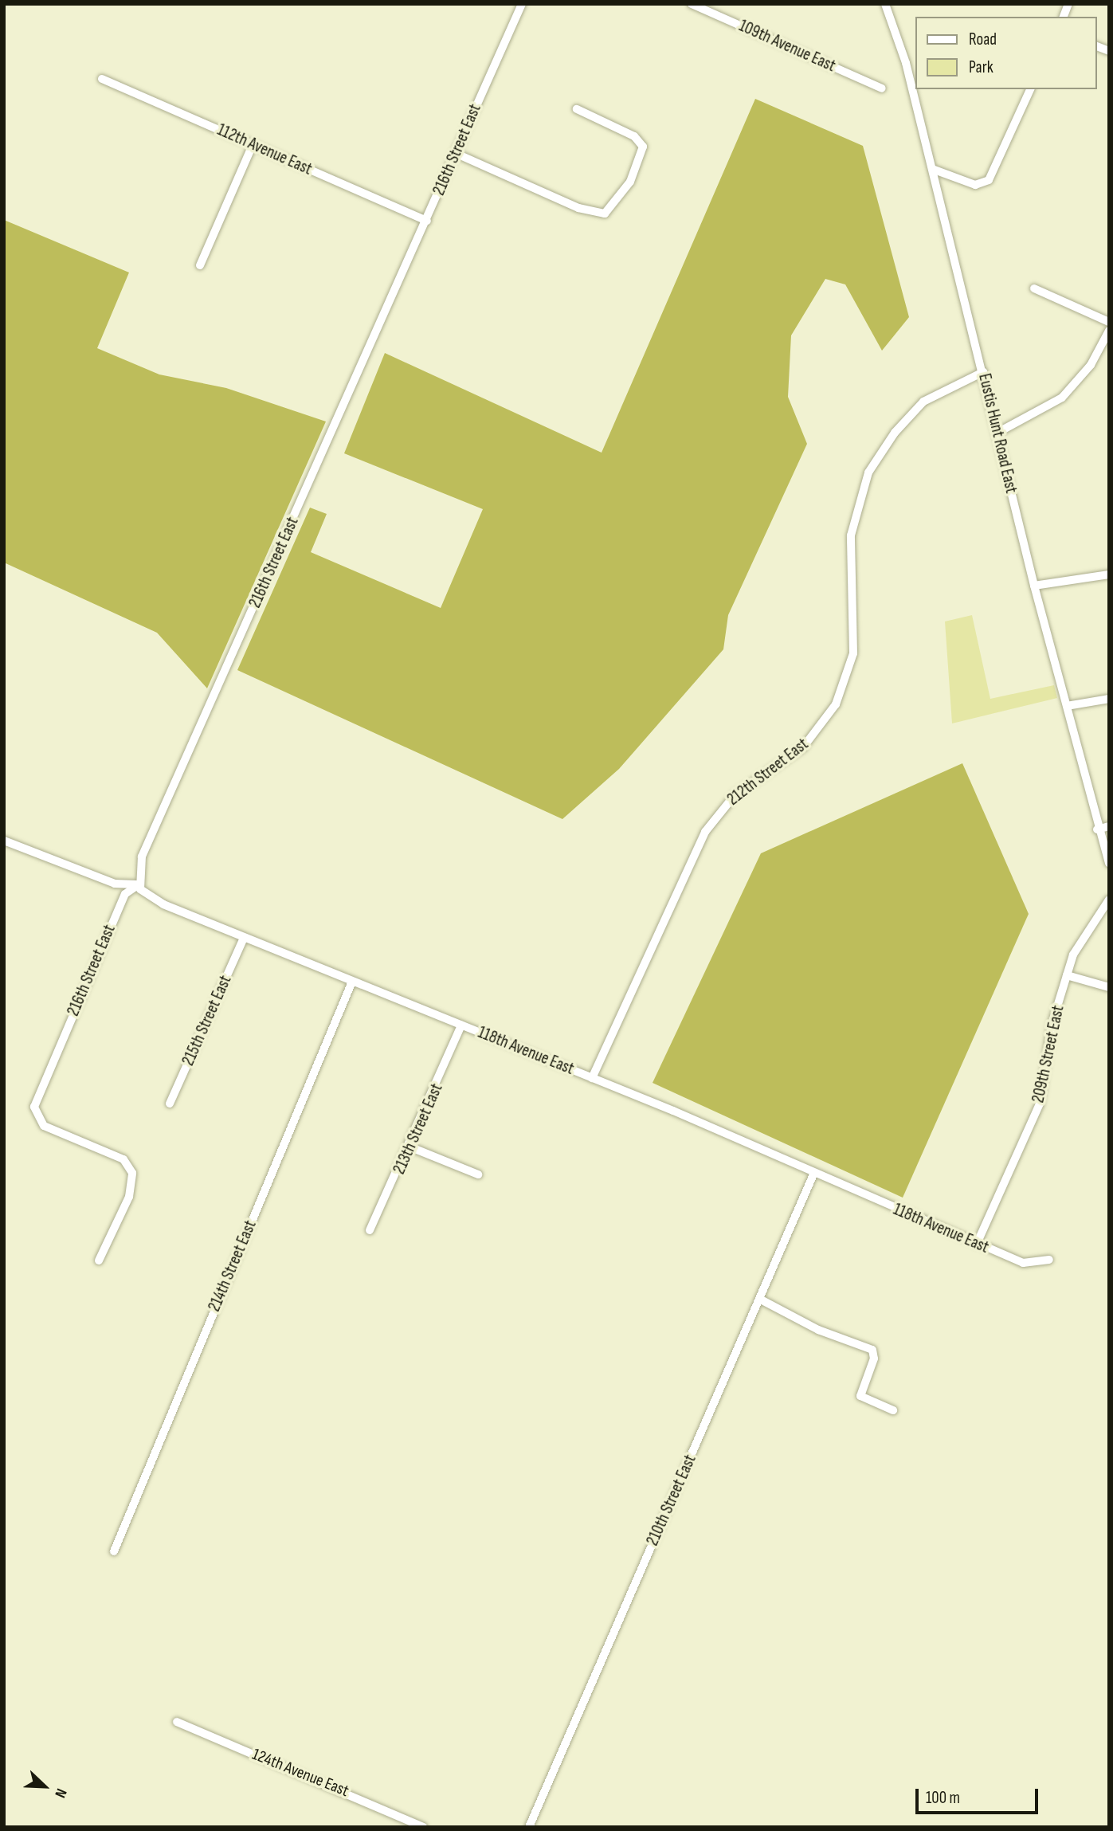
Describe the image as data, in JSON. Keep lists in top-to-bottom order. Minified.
{"streets":{"street":["109th Avenue East","112th Avenue East","216th Street East","Eustis Hunt Road East","212th Street East","215th Street East","118th Avenue East","209th Street East","213th Street East","214th Street East","210th Street East","124th Avenue East"]},"crossings":[["112th Avenue East","216th Street East"],["216th Street East","118th Avenue East"],["Eustis Hunt Road East","212th Street East"],["212th Street East","118th Avenue East"],["215th Street East","118th Avenue East"],["118th Avenue East","209th Street East"],["118th Avenue East","213th Street East"],["118th Avenue East","214th Street East"],["118th Avenue East","210th Street East"]],"legend":["Road","Park"],"scale_bar":"100 m","north":"bottom right"}
